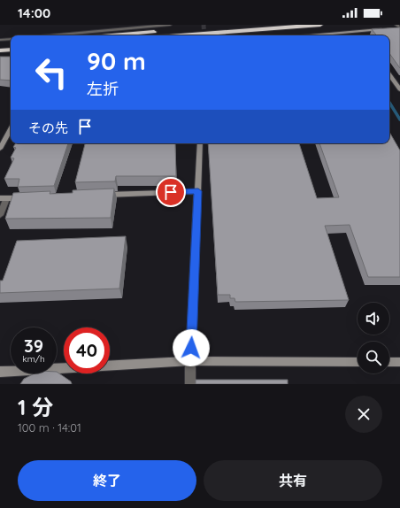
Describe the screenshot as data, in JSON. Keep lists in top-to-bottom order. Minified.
{"page":{"status":"14:00","turn":["90 m","左折"],"then":"その先","speed":"39 km/h","limit":"40","heading":["1 分","100 m · 14:01"],"buttons":["終了","共有"]}}
